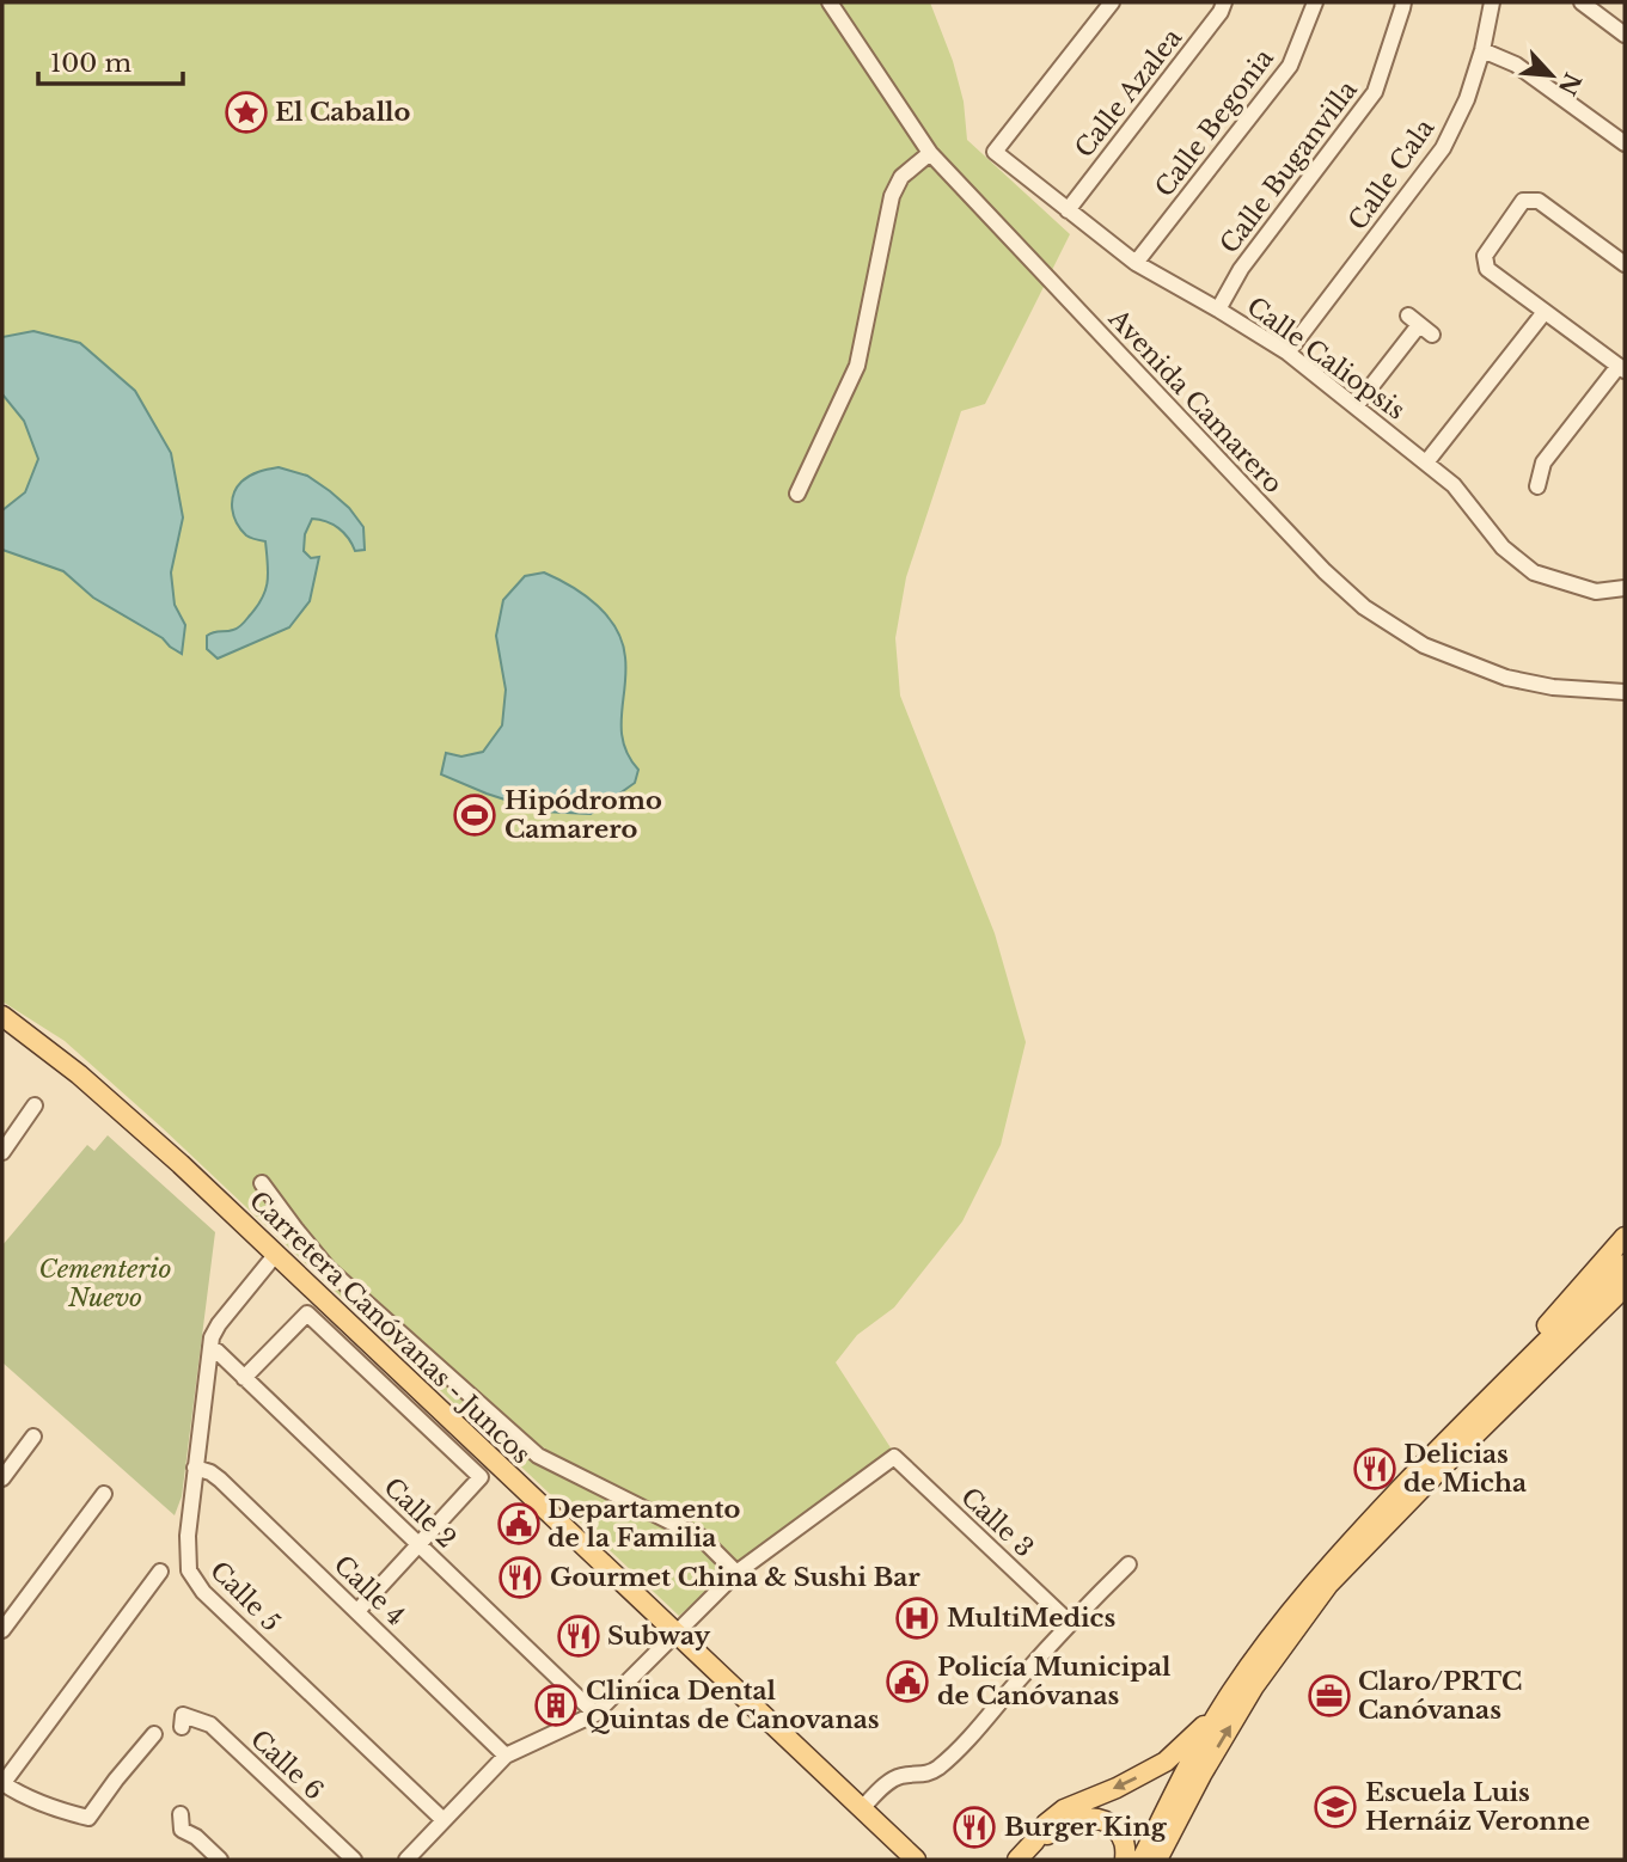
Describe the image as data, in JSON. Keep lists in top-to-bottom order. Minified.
{"streets":{"main road":["Carretera Canóvanas - Juncos"],"street":["Calle Azalea","Calle Begonia","Calle Buganvilla","Calle Cala","Calle Caliopsis","Avenida Camarero","Calle 2","Calle 3","Calle 4","Calle 5","Calle 6"]},"crossings":[["Calle Azalea","Calle Caliopsis"],["Calle Begonia","Calle Caliopsis"],["Calle Buganvilla","Calle Caliopsis"],["Calle Cala","Calle Caliopsis"],["Carretera Canóvanas - Juncos","Calle 5"],["Calle 2","Calle 5"],["Calle 4","Calle 5"]],"parks":["Cementerio Nuevo"],"places":{"place":["El Caballo"],"sports":["Hipódromo Camarero"],"restaurant":["Delicias de Micha","Gourmet China & Sushi Bar","Subway","Burger King"],"public building":["Departamento de la Familia","Policía Municipal de Canóvanas"],"hospital":["MultiMedics"],"office":["Claro/PRTC Canóvanas"],"building":["Clinica Dental Quintas de Canovanas"],"school or university":["Escuela Luis Hernáiz Veronne"]},"scale_bar":"100 m","north":"bottom right"}
